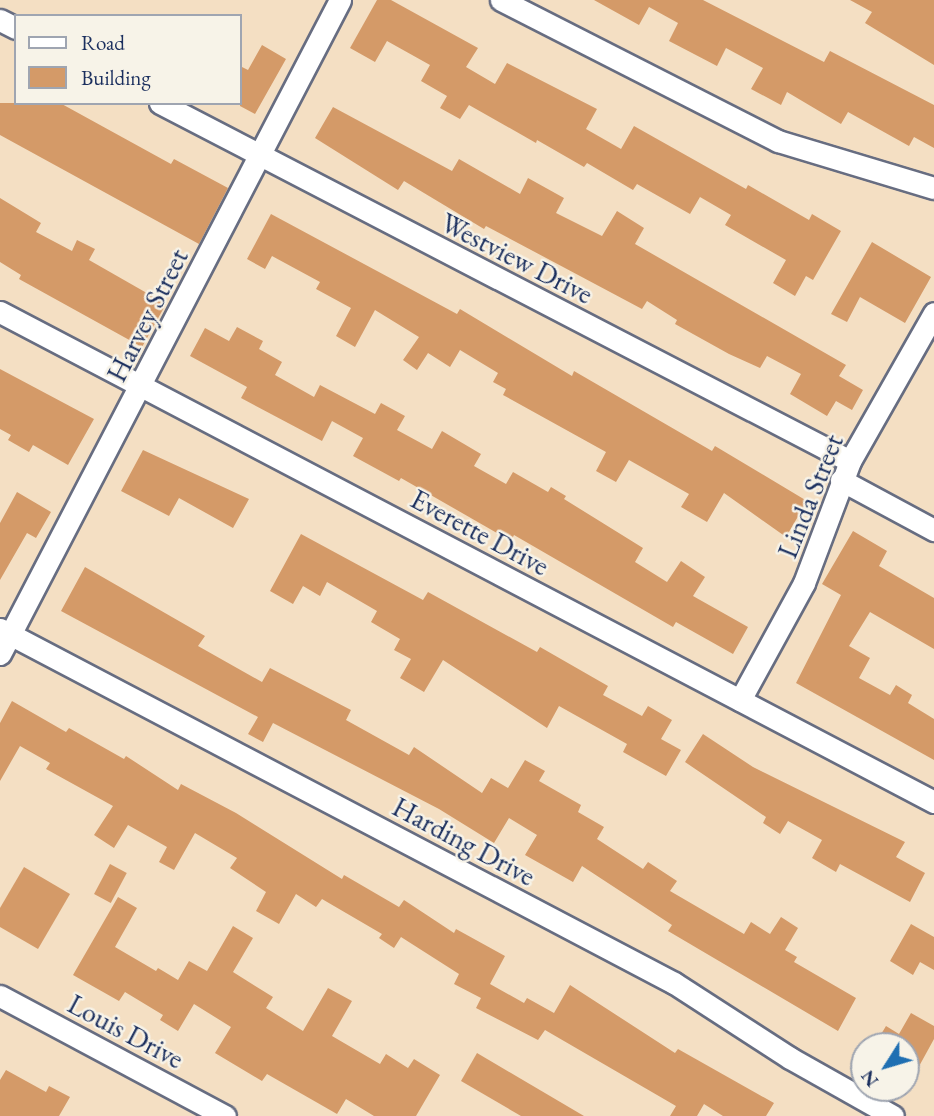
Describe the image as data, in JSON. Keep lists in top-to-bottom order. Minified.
{"streets":{"street":["Westview Drive","Harvey Street","Linda Street","Everette Drive","Harding Drive","Louis Drive"]},"crossings":[["Westview Drive","Harvey Street"],["Westview Drive","Linda Street"],["Harvey Street","Everette Drive"],["Harvey Street","Harding Drive"],["Linda Street","Everette Drive"]],"legend":["Road","Building"],"north":"bottom left"}
